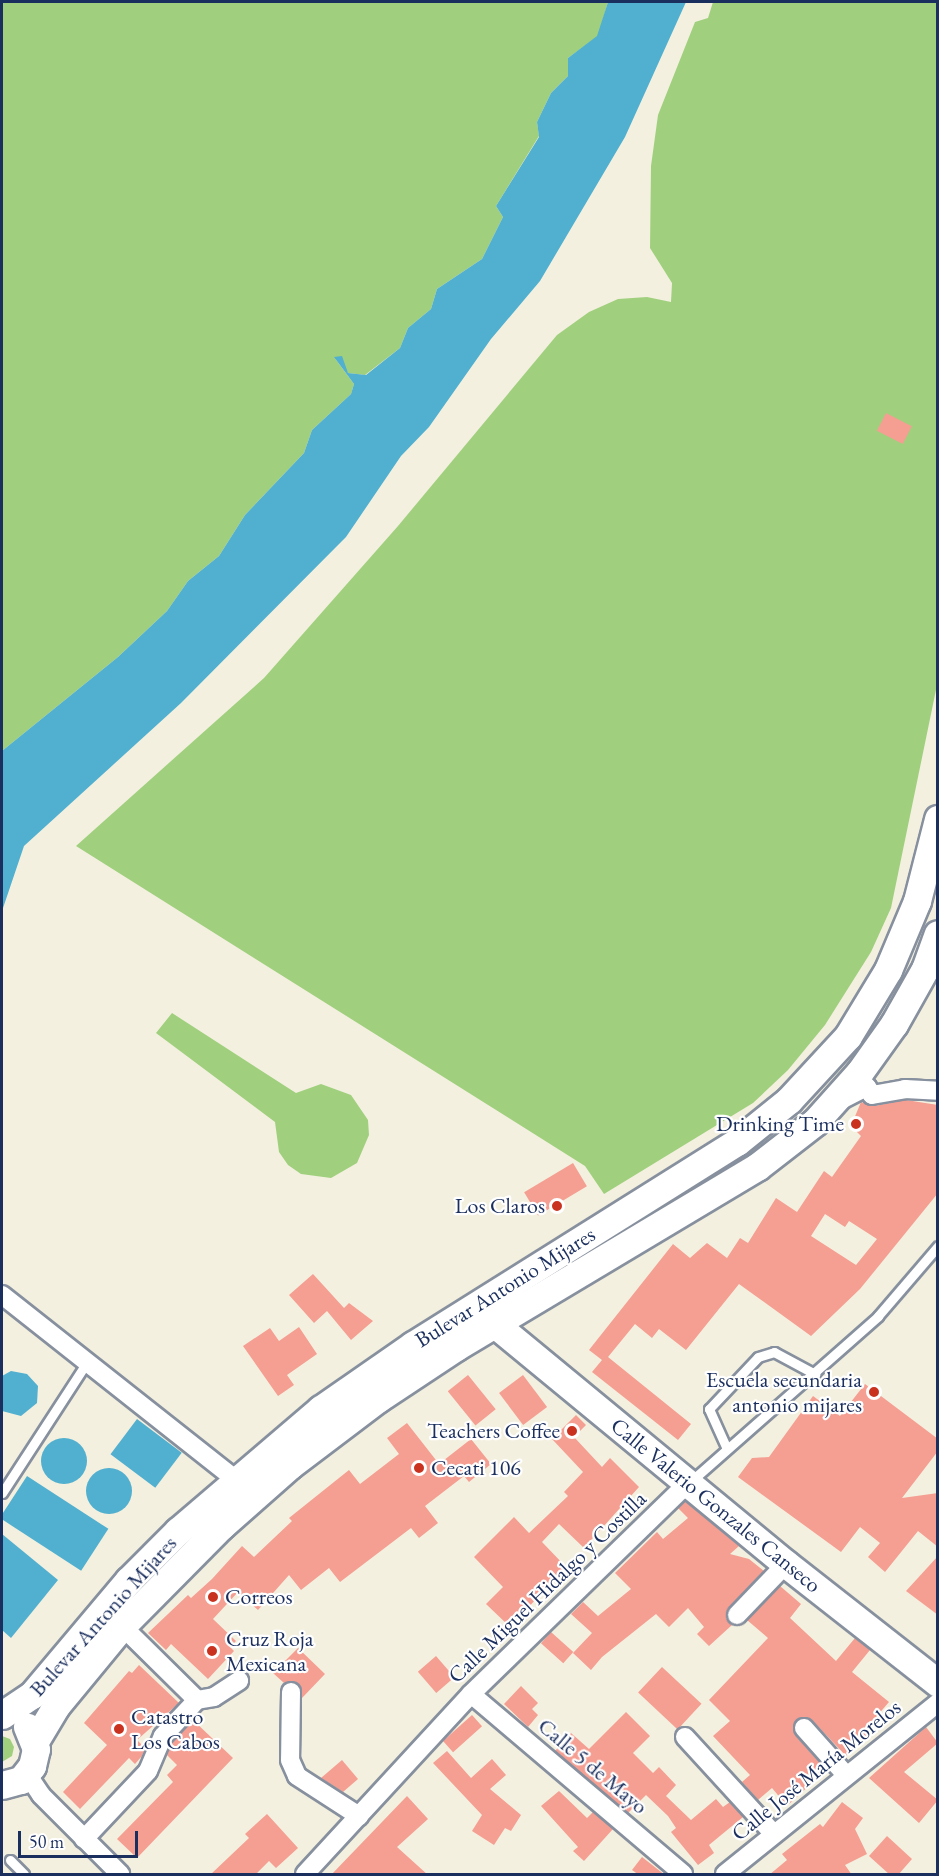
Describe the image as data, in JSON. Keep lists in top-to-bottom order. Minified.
{"streets":{"main road":["Bulevar Antonio Mijares","Calle Valerio Gonzales Canseco"],"street":["Calle Miguel Hidalgo y Costilla","Calle 5 de Mayo","Calle José María Morelos"]},"crossings":[["Bulevar Antonio Mijares","Calle Valerio Gonzales Canseco"],["Calle Valerio Gonzales Canseco","Calle Miguel Hidalgo y Costilla"],["Calle Miguel Hidalgo y Costilla","Calle 5 de Mayo"]],"places":["Drinking Time","Los Claros","Escuela secundaria antonio mijares","Teachers Coffee","Cecati 106","Correos","Cruz Roja Mexicana","Catastro Los Cabos"],"scale_bar":"50 m"}
